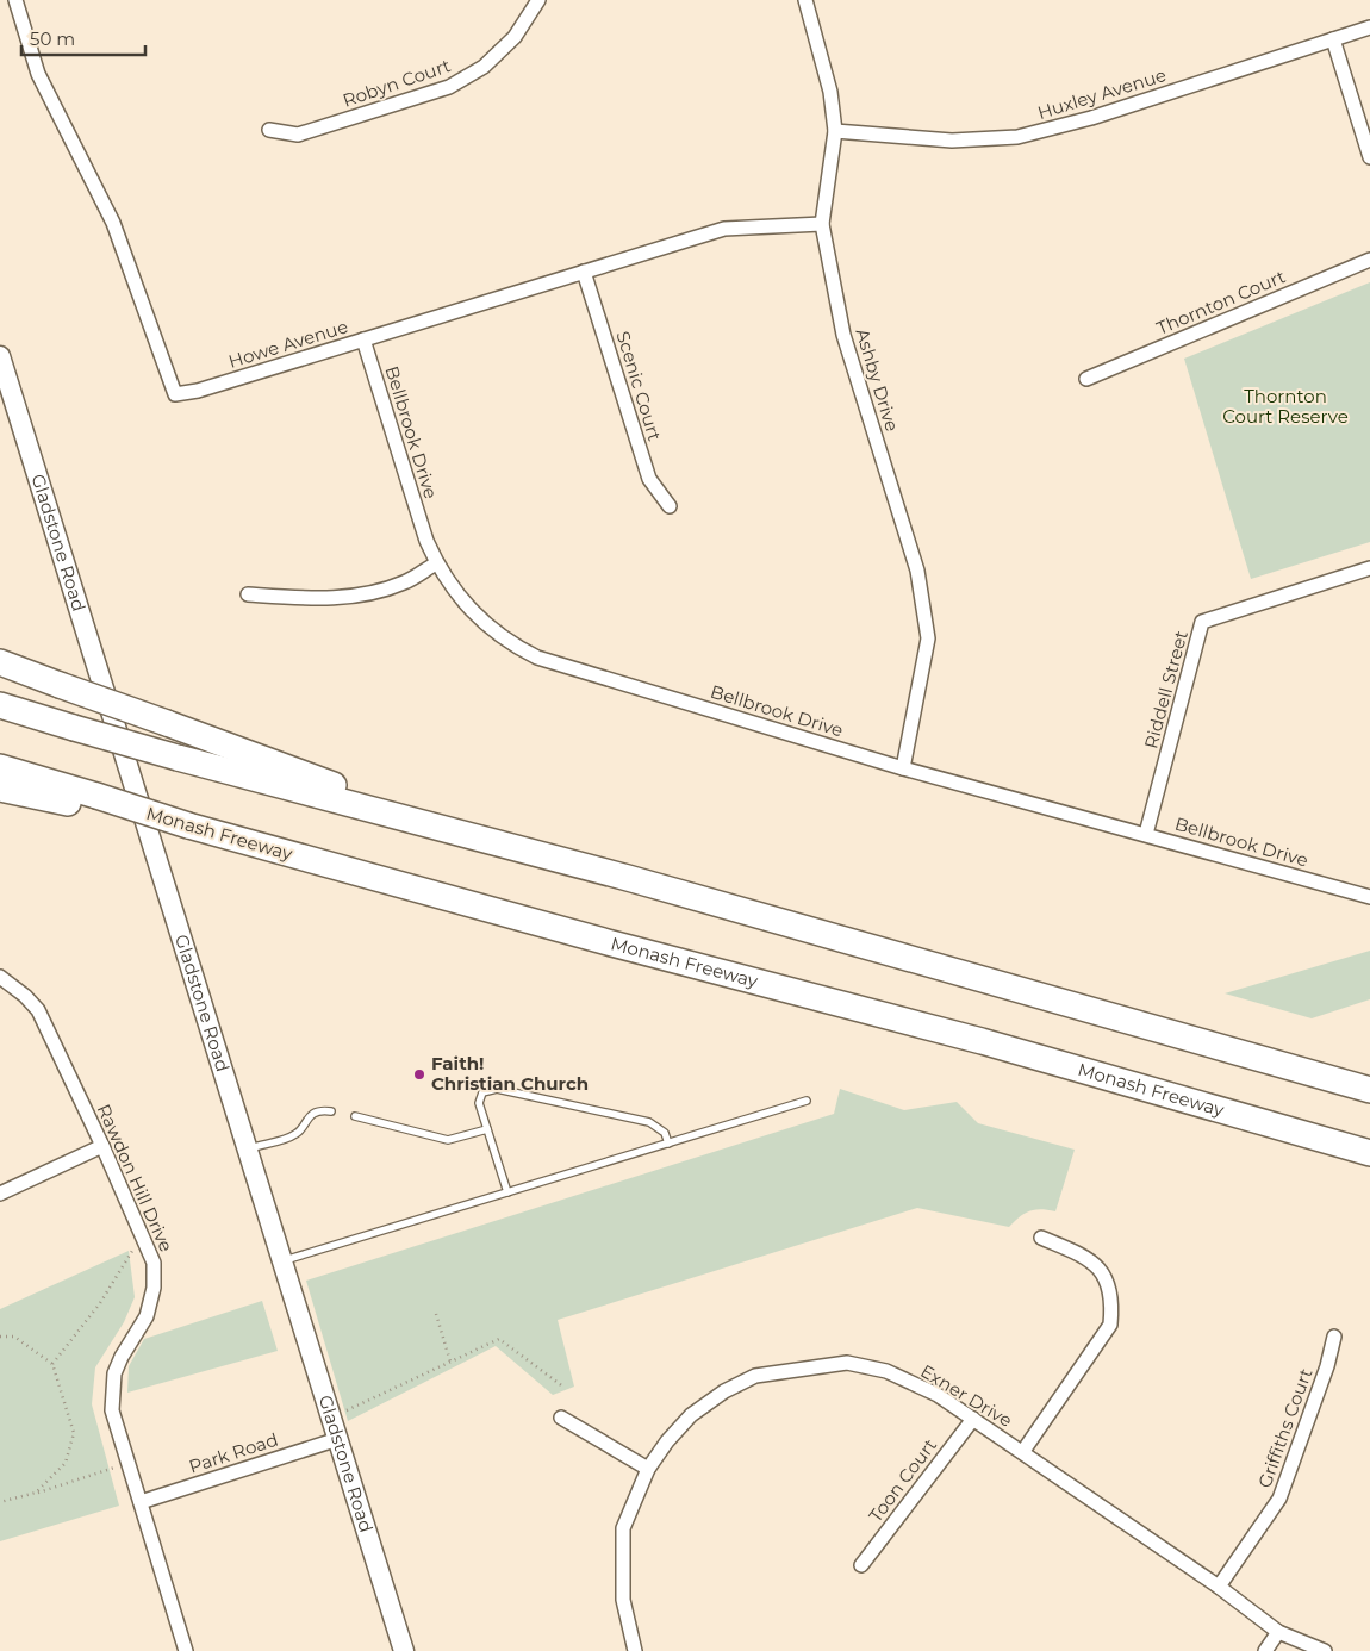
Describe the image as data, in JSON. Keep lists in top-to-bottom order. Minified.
{"streets":{"highway":["Monash Freeway"],"main road":["Gladstone Road"],"street":["Robyn Court","Huxley Avenue","Thornton Court","Howe Avenue","Ashby Drive","Scenic Court","Bellbrook Drive","Riddell Street","Rawdon Hill Drive","Exner Drive","Griffiths Court","Park Road","Toon Court"]},"crossings":[["Huxley Avenue","Ashby Drive"],["Howe Avenue","Ashby Drive"],["Howe Avenue","Scenic Court"],["Howe Avenue","Bellbrook Drive"],["Ashby Drive","Bellbrook Drive"],["Bellbrook Drive","Riddell Street"],["Gladstone Road","Park Road"],["Rawdon Hill Drive","Park Road"],["Exner Drive","Griffiths Court"],["Exner Drive","Toon Court"]],"parks":["Thornton Court Reserve"],"places":["Faith! Christian Church"],"scale_bar":"50 m"}
